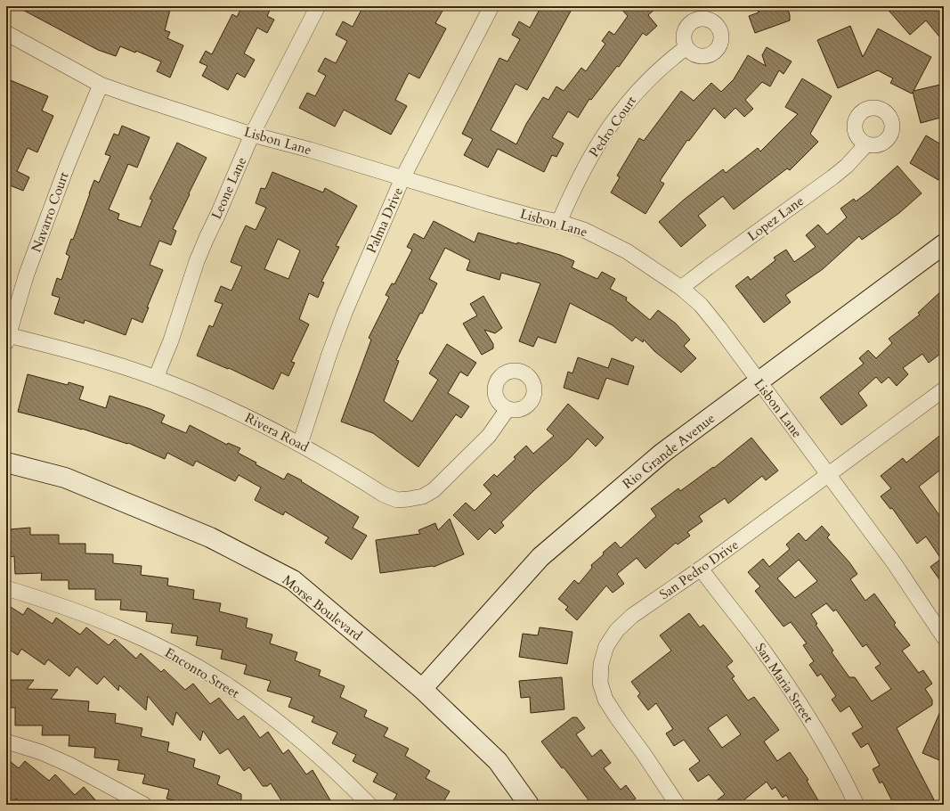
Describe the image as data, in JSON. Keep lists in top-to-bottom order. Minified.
{"streets":{"street":["Pedro Court","Lisbon Lane","Leone Lane","Navarro Court","Lopez Lane","Palma Drive","Rivera Road","Rio Grande Avenue","San Pedro Drive","Morse Boulevard","Enconto Street","San Maria Street"]},"crossings":[["Pedro Court","Lisbon Lane"],["Lisbon Lane","Leone Lane"],["Lisbon Lane","Navarro Court"],["Lisbon Lane","Lopez Lane"],["Lisbon Lane","Palma Drive"],["Lisbon Lane","Rio Grande Avenue"],["Lisbon Lane","San Pedro Drive"],["Leone Lane","Rivera Road"],["Navarro Court","Rivera Road"],["Palma Drive","Rivera Road"],["Rio Grande Avenue","Morse Boulevard"],["San Pedro Drive","San Maria Street"]]}
